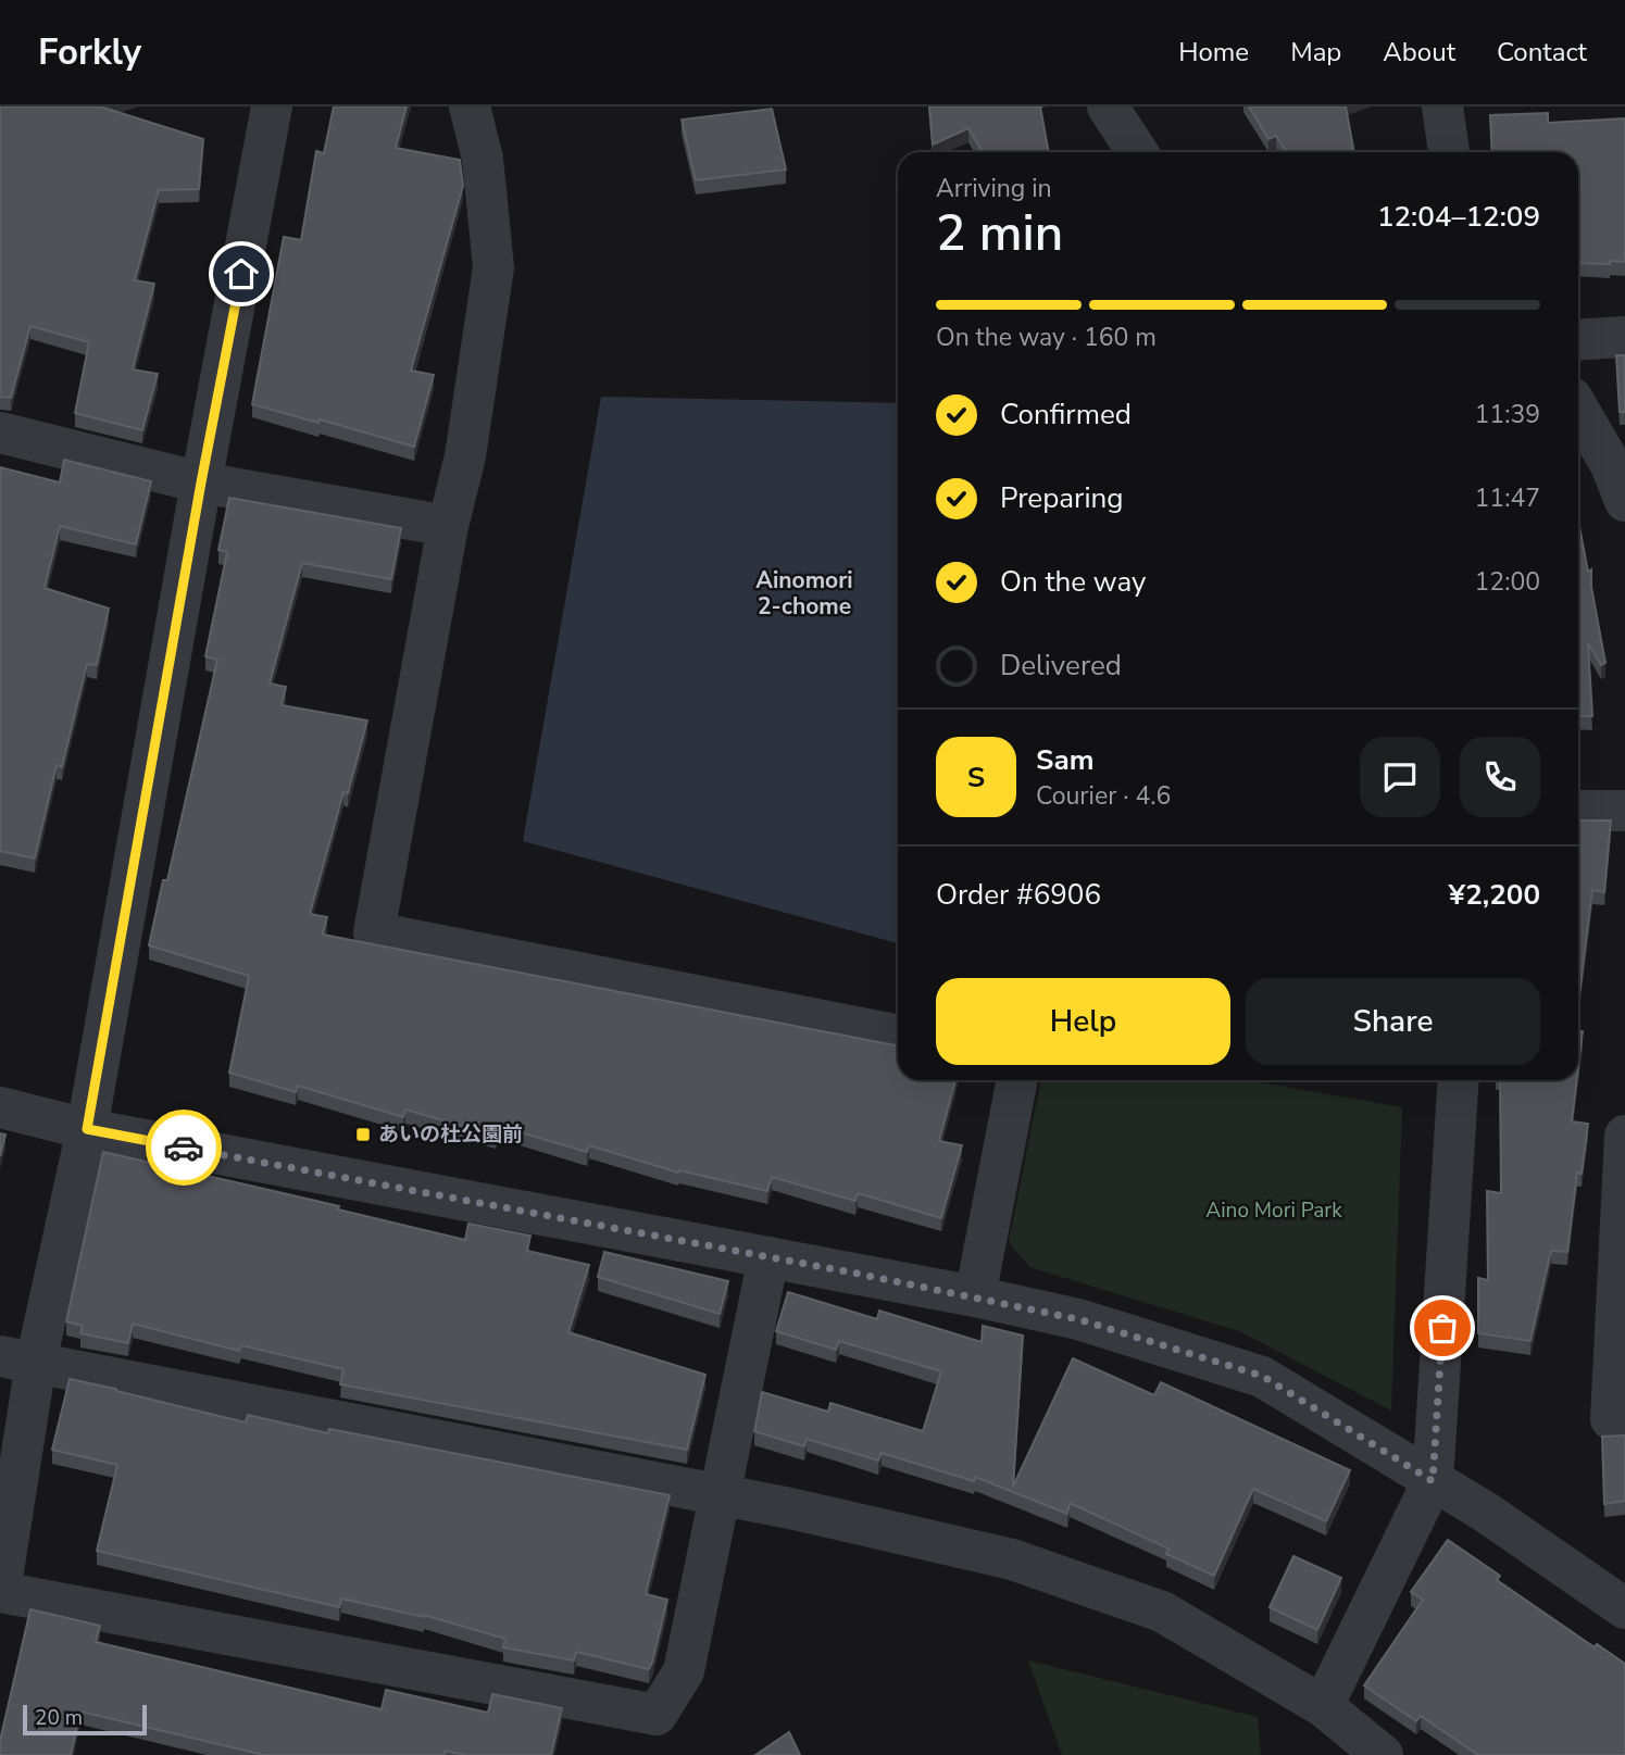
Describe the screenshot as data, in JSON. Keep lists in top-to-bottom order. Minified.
{"districts":["Ainomori 2-chome"],"parks":["Aino Mori Park"],"places":{"transit":["あいの杜公園前"]},"scale_bar":"20 m","page":{"header":"Forkly","nav":["Home","Map","About","Contact"],"heading":["2 min","Arriving in","12:04–12:09"],"panel":["Sam","Courier · 4.6","Order #6906","¥2,200"],"bar":"On the way · 160 m","list":[["Confirmed","11:39"],["Preparing","11:47"],["On the way","12:00"],"Delivered"],"round":"S","buttons":["Help","Share"],"scale":"20 m"}}
